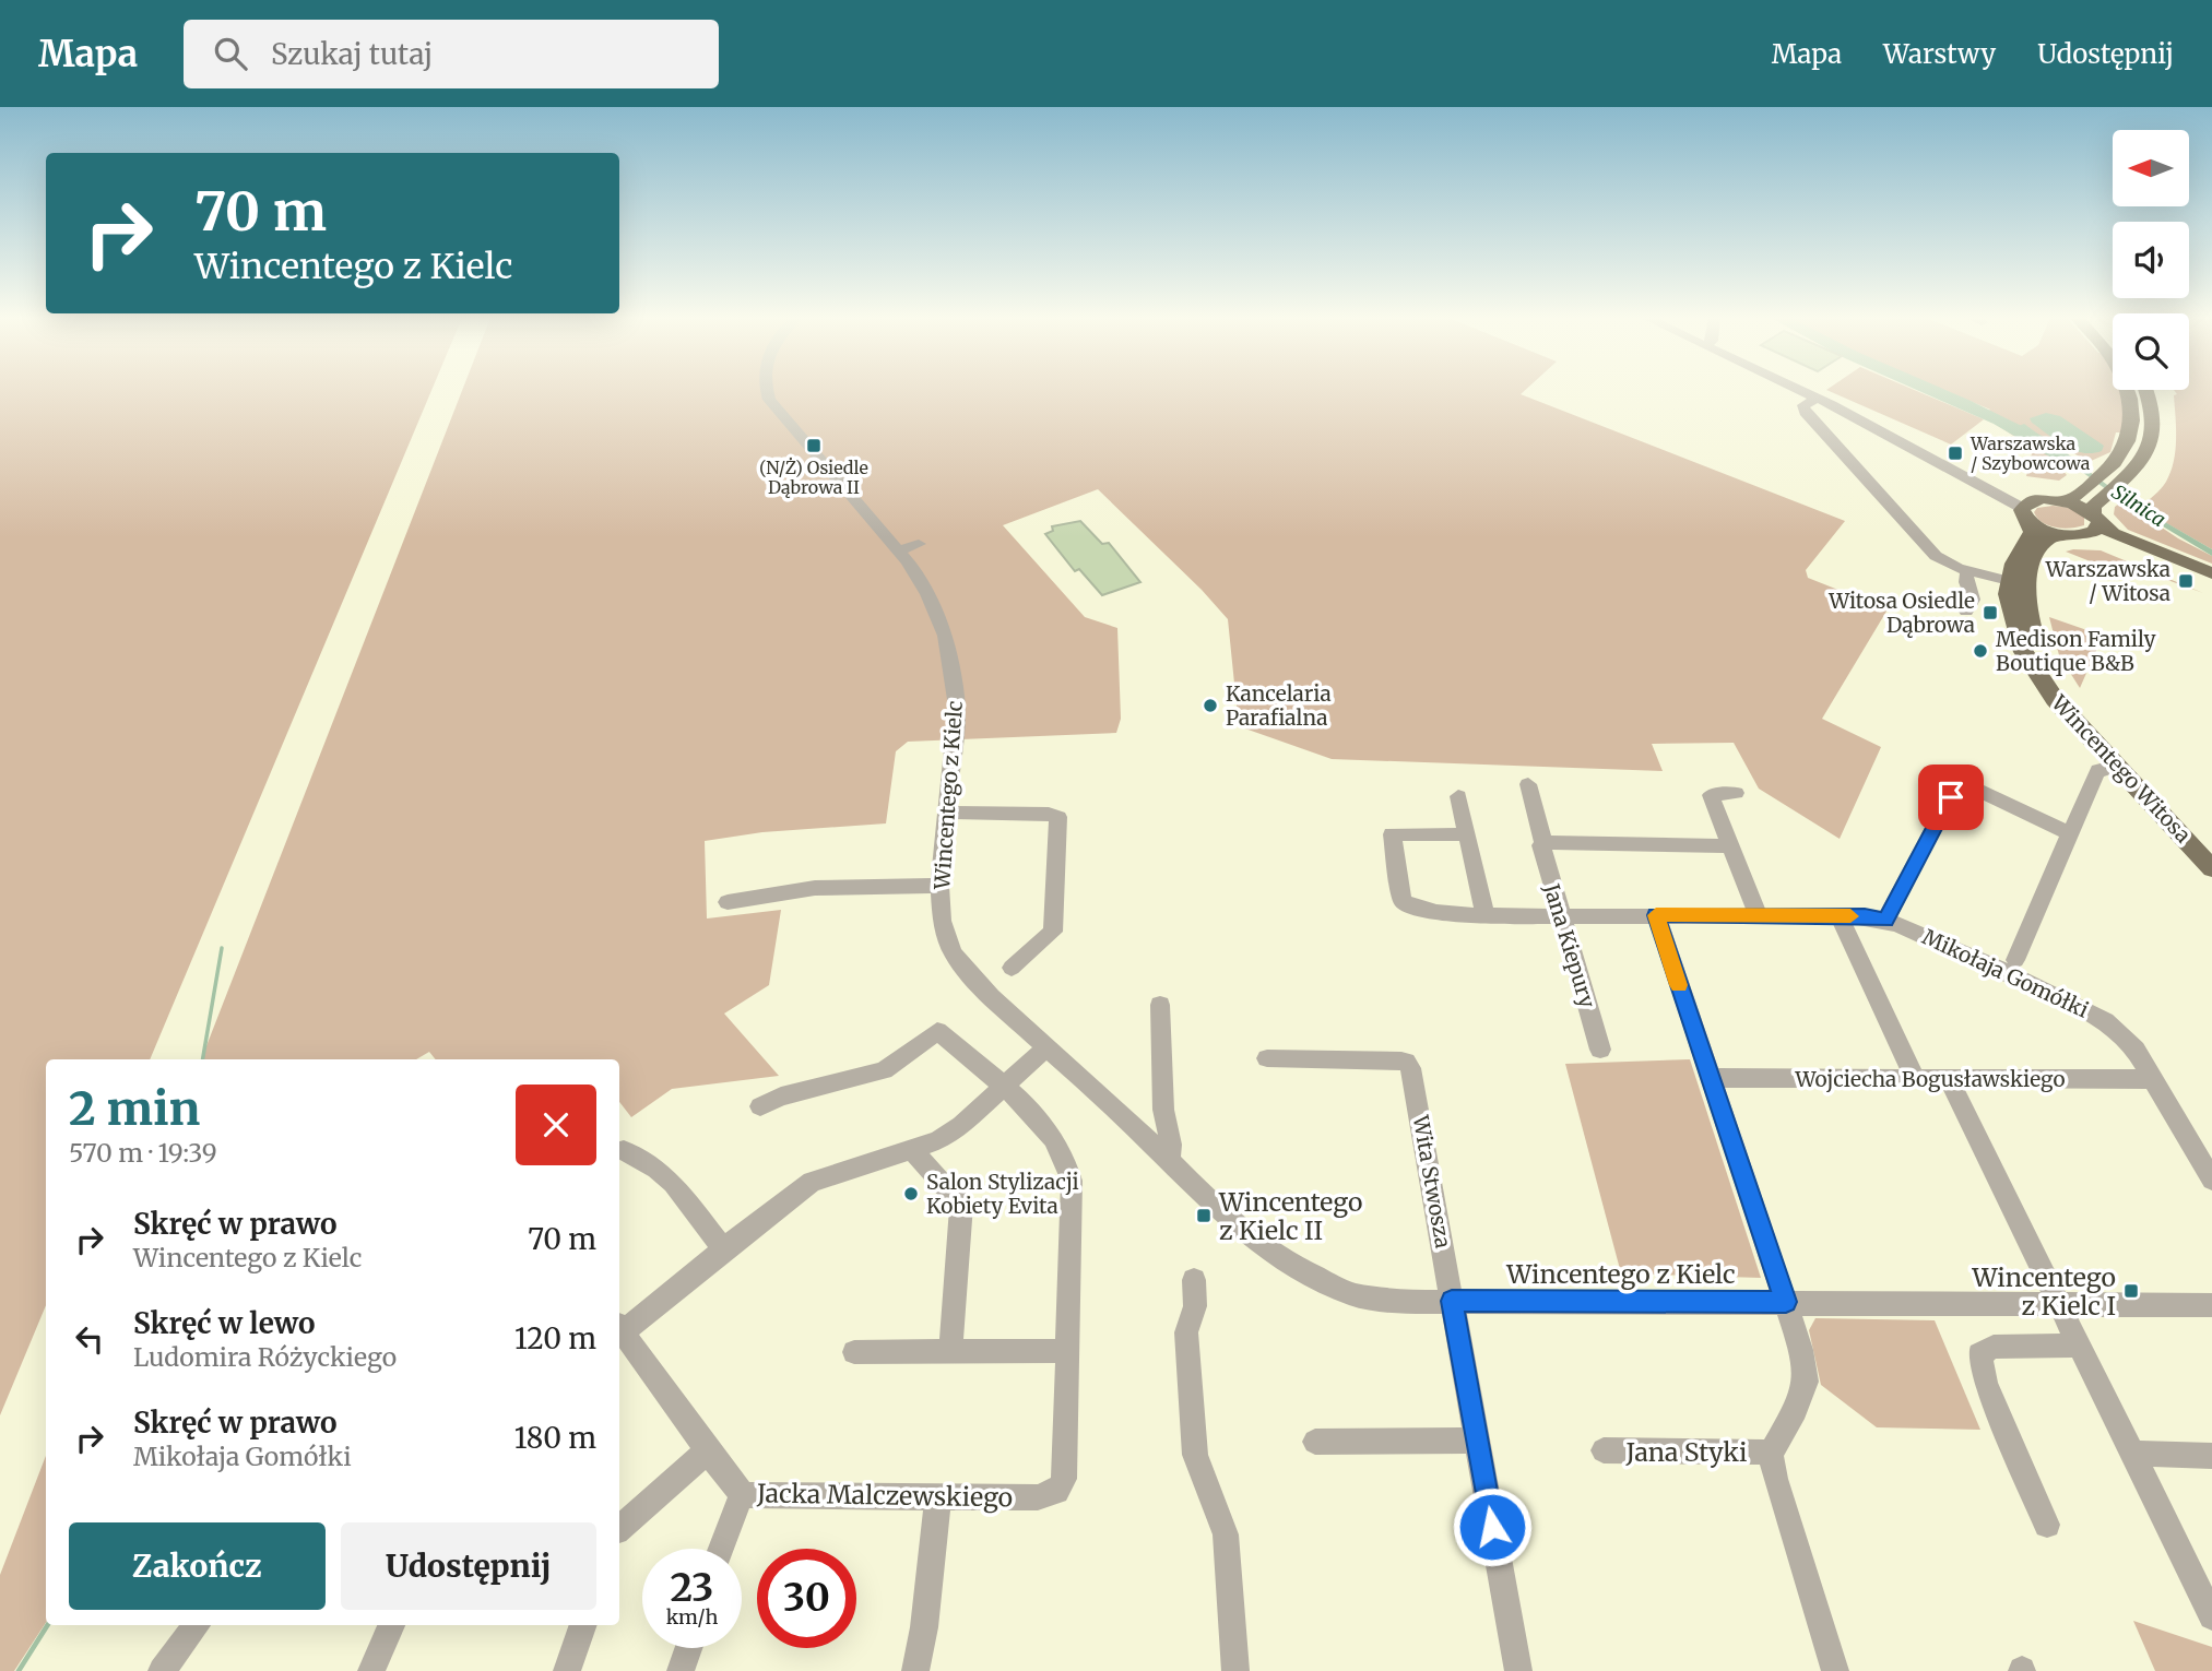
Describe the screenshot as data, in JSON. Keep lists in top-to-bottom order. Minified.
{"streets":{"main road":["Wincentego Witosa"],"street":["Wincentego z Kielc","Jana Kiepury","Mikołaja Gomółki","Wojciecha Bogusławskiego","Wita Stwosza","Jana Styki","Jacka Malczewskiego"]},"crossings":[["Wincentego z Kielc","Wita Stwosza"],["Jana Kiepury","Mikołaja Gomółki"],["Mikołaja Gomółki","Wojciecha Bogusławskiego"]],"water":["Silnica"],"places":{"transit":["(N/Ż) Osiedle Dąbrowa II","Warszawska / Szybowcowa","Warszawska / Witosa","Witosa Osiedle Dąbrowa","Wincentego z Kielc II","Wincentego z Kielc I"],"other":["Medison Family Boutique B&B","Kancelaria Parafialna","Salon Stylizacji Kobiety Evita"]},"north":"left","page":{"header":"Mapa","search":"Szukaj tutaj","nav":["Mapa","Warstwy","Udostępnij"],"turn":["70 m","Wincentego z Kielc"],"heading":["2 min","570 m · 19:39"],"list":[{"name":"Skręć w prawo","note":"Wincentego z Kielc","value":"70 m"},{"name":"Skręć w lewo","note":"Ludomira Różyckiego","value":"120 m"},{"name":"Skręć w prawo","note":"Mikołaja Gomółki","value":"180 m"}],"buttons":["Zakończ","Udostępnij"],"speed":"23 km/h","limit":"30"}}
